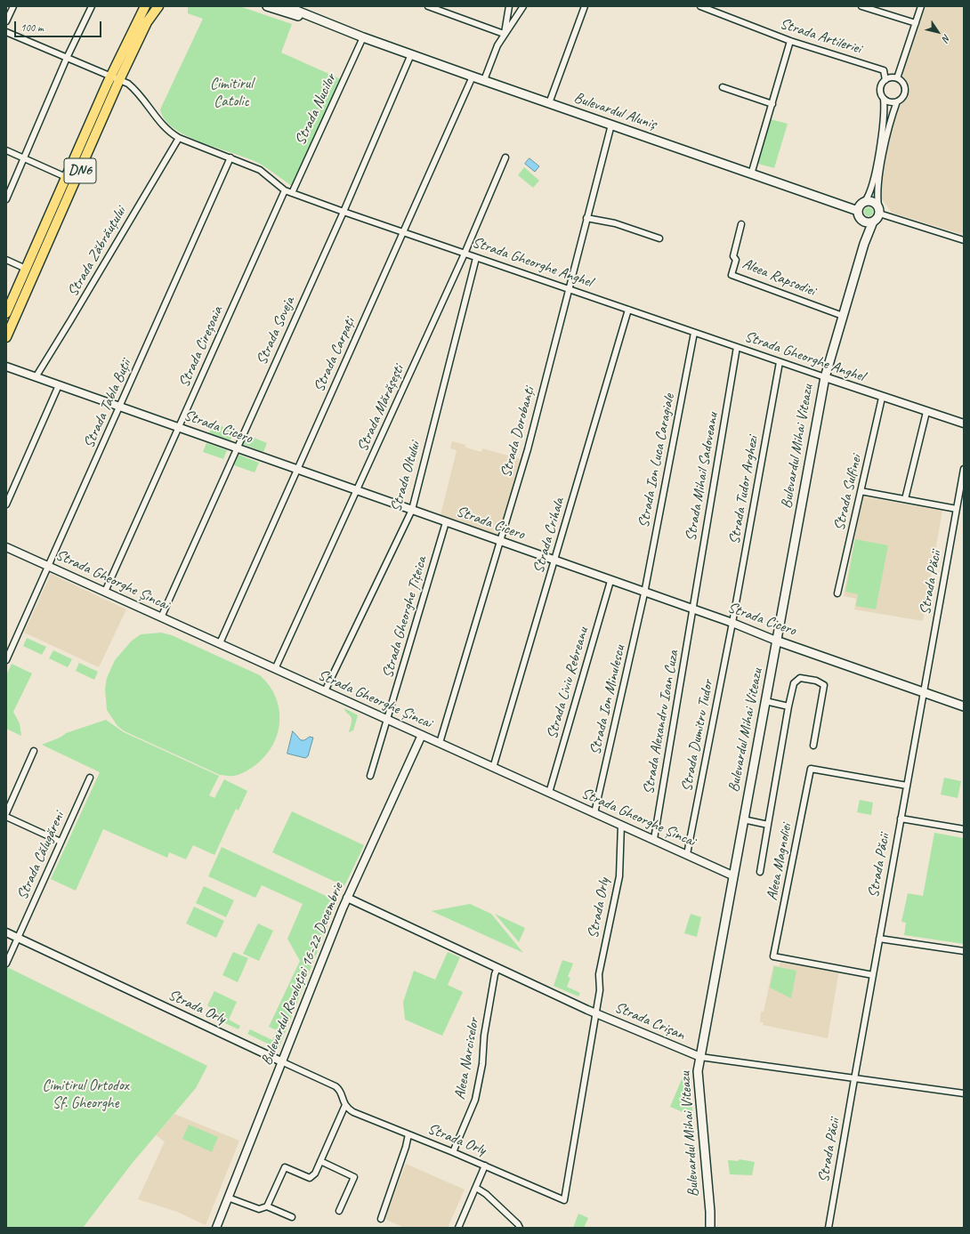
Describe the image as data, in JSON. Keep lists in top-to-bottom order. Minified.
{"streets":{"main road":["Bulevardul Aluniș","DN6","Strada Cicero","Bulevardul Mihai Viteazu"],"street":["Strada Artileriei","Strada Nucilor","Strada Zăbrăuțului","Strada Gheorghe Anghel","Aleea Rapsodiei","Strada Soveja","Strada Cireșoaia","Strada Carpați","Strada Tabla Buții","Strada Mărășești","Strada Dorobanți","Strada Ion Luca Caragiale","Strada Oltului","Strada Mihail Sadoveanu","Strada Tudor Arghezi","Strada Sulfinei","Strada Crihala","Strada Gheorghe Șincai","Strada Păcii","Strada Gheorghe Țițeica","Strada Liviu Rebreanu","Strada Ion Minulescu","Strada Alexandru Ioan Cuza","Strada Dumitru Tudor","Strada Călugăreni","Aleea Magnoliei","Strada Orly","Bulevardul Revoluției 16-22 Decembrie","Strada Crișan","Aleea Narciselor"]},"crossings":[["Strada Nucilor","Bulevardul Aluniș"],["Strada Nucilor","Strada Gheorghe Anghel"],["Bulevardul Aluniș","Strada Soveja"],["Bulevardul Aluniș","Strada Carpați"],["Bulevardul Aluniș","Strada Dorobanți"],["Bulevardul Aluniș","Bulevardul Mihai Viteazu"],["DN6","Strada Gheorghe Anghel"],["Strada Zăbrăuțului","Strada Gheorghe Anghel"],["Strada Zăbrăuțului","Strada Cicero"],["Strada Gheorghe Anghel","Strada Soveja"],["Strada Gheorghe Anghel","Strada Cireșoaia"],["Strada Gheorghe Anghel","Strada Carpați"],["Strada Gheorghe Anghel","Strada Tabla Buții"],["Strada Gheorghe Anghel","Strada Mărășești"],["Strada Gheorghe Anghel","Strada Dorobanți"],["Strada Gheorghe Anghel","Bulevardul Mihai Viteazu"],["Strada Gheorghe Anghel","Strada Ion Luca Caragiale"],["Strada Gheorghe Anghel","Strada Oltului"],["Strada Gheorghe Anghel","Strada Mihail Sadoveanu"],["Strada Gheorghe Anghel","Strada Tudor Arghezi"],["Strada Gheorghe Anghel","Strada Sulfinei"],["Strada Gheorghe Anghel","Strada Crihala"],["Aleea Rapsodiei","Bulevardul Mihai Viteazu"],["Strada Soveja","Strada Cicero"],["Strada Soveja","Strada Gheorghe Șincai"],["Strada Cireșoaia","Strada Cicero"],["Strada Cireșoaia","Strada Gheorghe Șincai"],["Strada Carpați","Strada Cicero"],["Strada Carpați","Strada Gheorghe Șincai"],["Strada Tabla Buții","Strada Cicero"],["Strada Tabla Buții","Strada Gheorghe Șincai"],["Strada Mărășești","Strada Cicero"],["Strada Mărășești","Strada Gheorghe Șincai"],["Strada Cicero","Strada Dorobanți"],["Strada Cicero","Bulevardul Mihai Viteazu"],["Strada Cicero","Strada Ion Luca Caragiale"],["Strada Cicero","Strada Oltului"],["Strada Cicero","Strada Mihail Sadoveanu"],["Strada Cicero","Strada Tudor Arghezi"],["Strada Cicero","Strada Crihala"],["Strada Cicero","Strada Păcii"],["Strada Cicero","Strada Gheorghe Țițeica"],["Strada Cicero","Strada Liviu Rebreanu"],["Strada Cicero","Strada Ion Minulescu"],["Strada Cicero","Strada Alexandru Ioan Cuza"],["Strada Cicero","Strada Dumitru Tudor"],["Strada Dorobanți","Strada Gheorghe Șincai"],["Bulevardul Mihai Viteazu","Strada Gheorghe Șincai"],["Bulevardul Mihai Viteazu","Strada Crișan"],["Strada Ion Luca Caragiale","Strada Ion Minulescu"],["Strada Oltului","Strada Gheorghe Șincai"],["Strada Mihail Sadoveanu","Strada Alexandru Ioan Cuza"],["Strada Tudor Arghezi","Strada Dumitru Tudor"],["Strada Crihala","Strada Gheorghe Șincai"],["Strada Gheorghe Șincai","Strada Gheorghe Țițeica"],["Strada Gheorghe Șincai","Strada Liviu Rebreanu"],["Strada Gheorghe Șincai","Strada Ion Minulescu"],["Strada Gheorghe Șincai","Strada Alexandru Ioan Cuza"],["Strada Gheorghe Șincai","Strada Dumitru Tudor"],["Strada Gheorghe Șincai","Strada Orly"],["Strada Gheorghe Șincai","Bulevardul Revoluției 16-22 Decembrie"],["Strada Păcii","Aleea Magnoliei"],["Strada Păcii","Strada Crișan"],["Strada Călugăreni","Strada Orly"],["Strada Orly","Bulevardul Revoluției 16-22 Decembrie"],["Strada Orly","Strada Crișan"],["Strada Orly","Aleea Narciselor"],["Bulevardul Revoluției 16-22 Decembrie","Strada Crișan"],["Strada Crișan","Aleea Narciselor"]],"parks":["Cimitirul Catolic","Cimitirul Ortodox Sf. Gheorghe"],"scale_bar":"100 m","north":"bottom right"}
